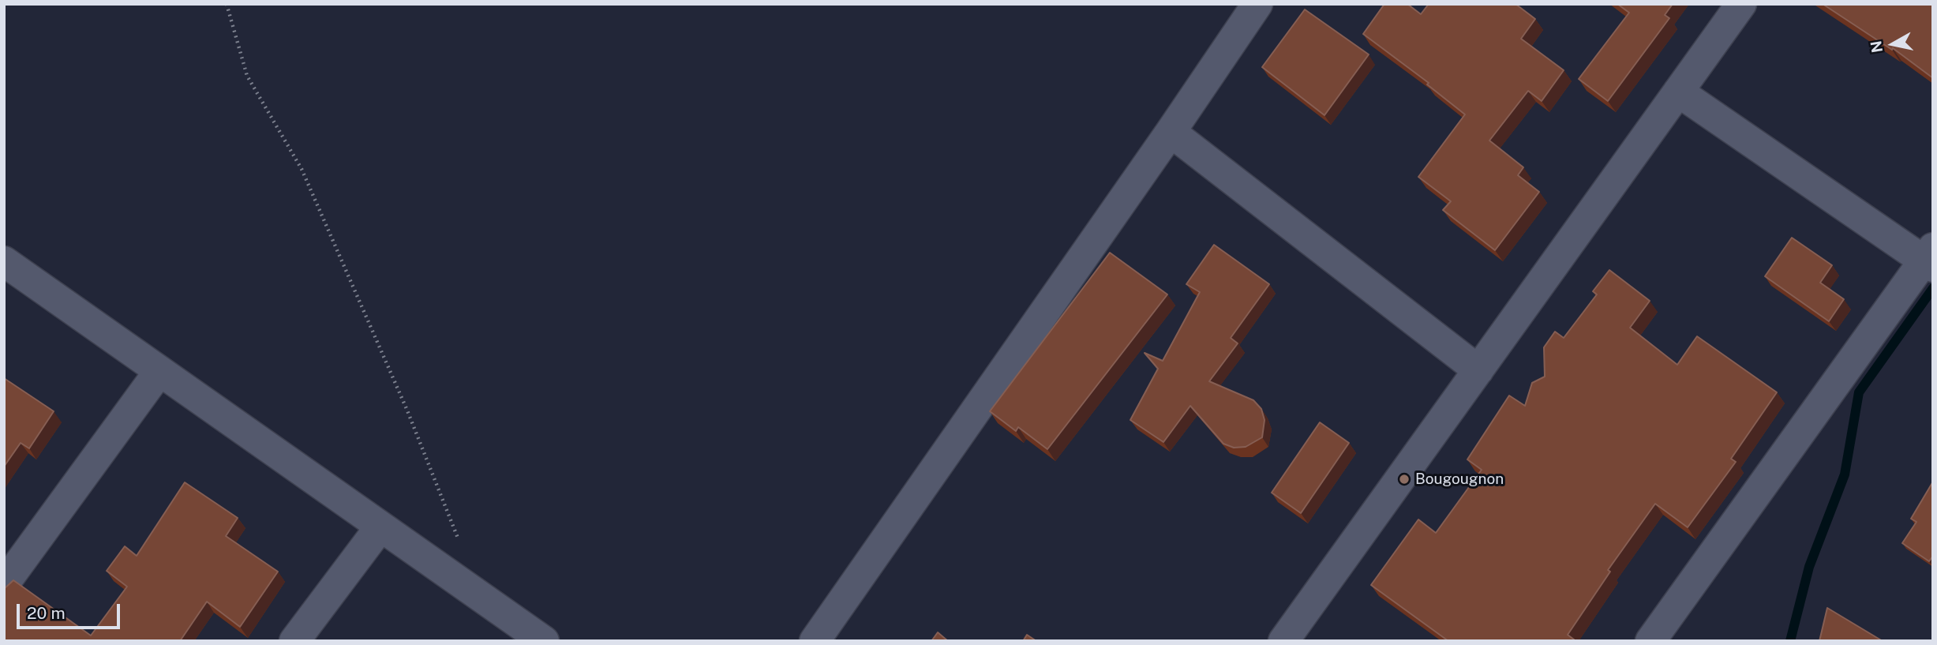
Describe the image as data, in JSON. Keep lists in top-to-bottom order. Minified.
{"places":["Bougougnon"],"scale_bar":"20 m","north":"left"}
